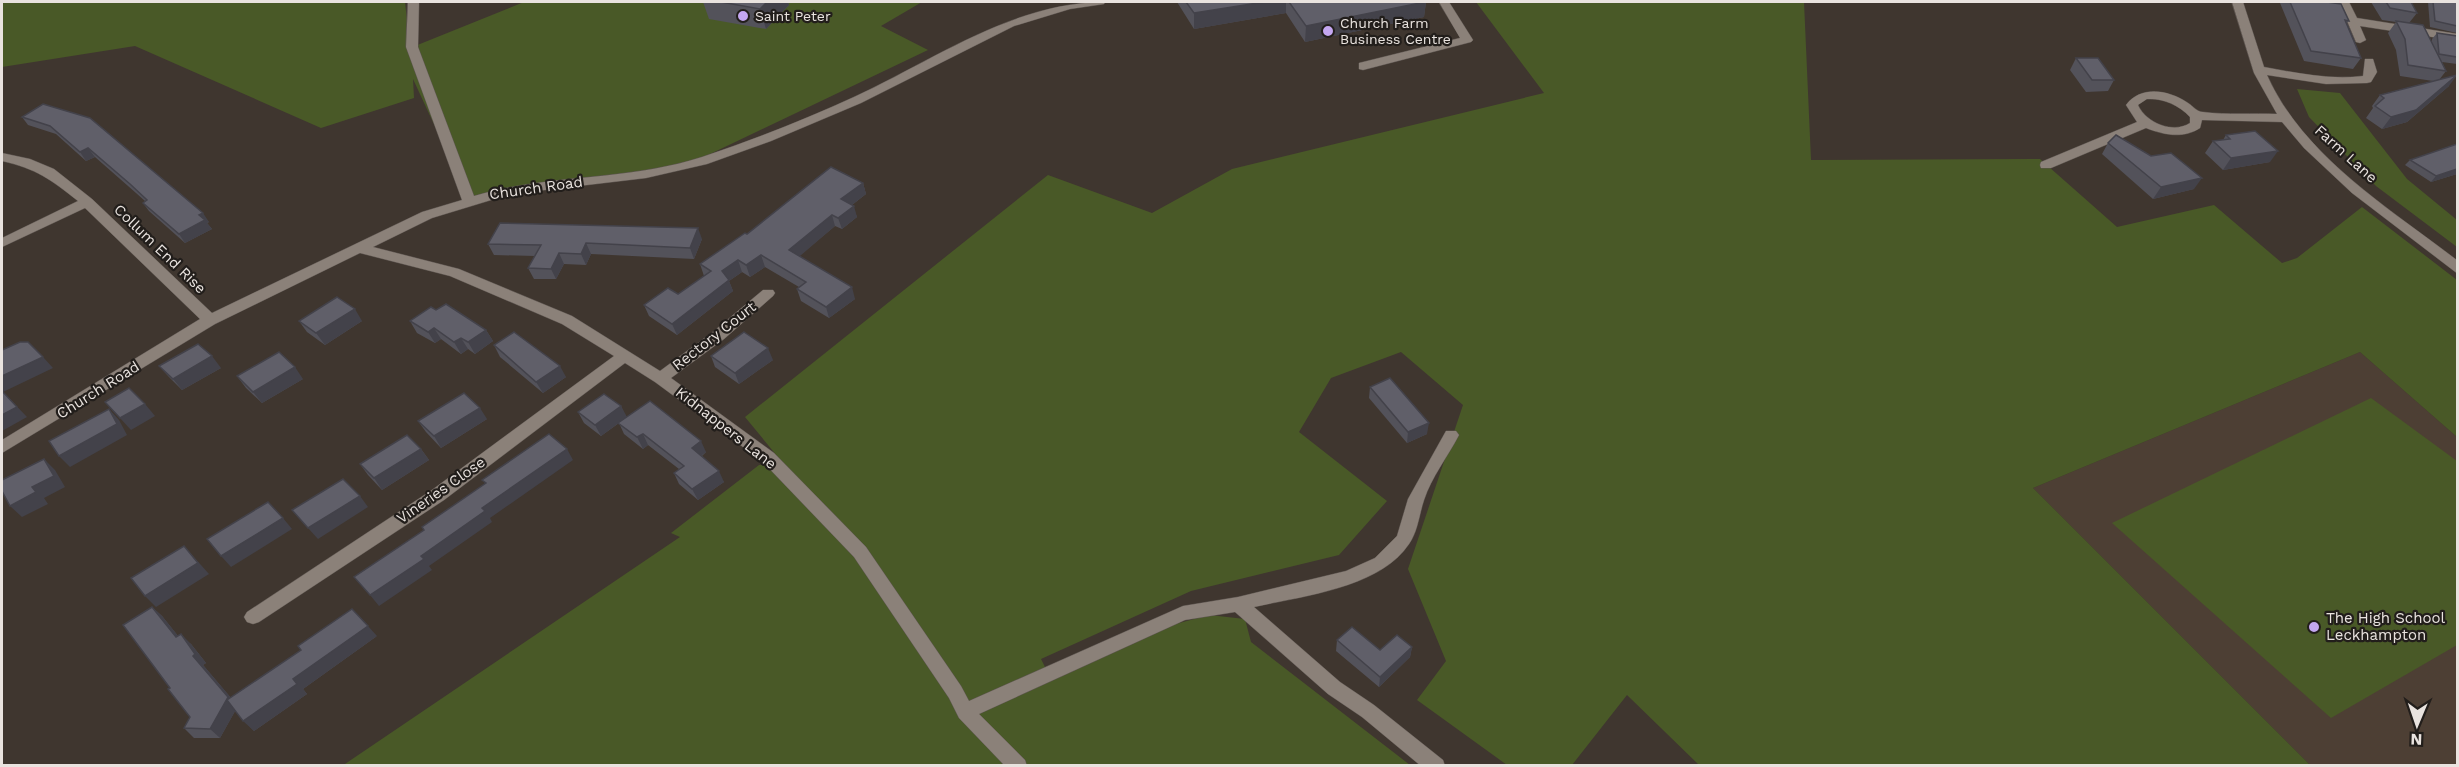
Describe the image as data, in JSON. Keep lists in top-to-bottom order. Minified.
{"streets":{"street":["Farm Lane","Church Road","Collum End Rise","Rectory Court","Kidnappers Lane","Vineries Close"]},"crossings":[["Church Road","Collum End Rise"],["Church Road","Kidnappers Lane"],["Rectory Court","Kidnappers Lane"],["Kidnappers Lane","Vineries Close"]],"places":["Saint Peter","Church Farm Business Centre","The High School Leckhampton"],"north":"bottom"}
